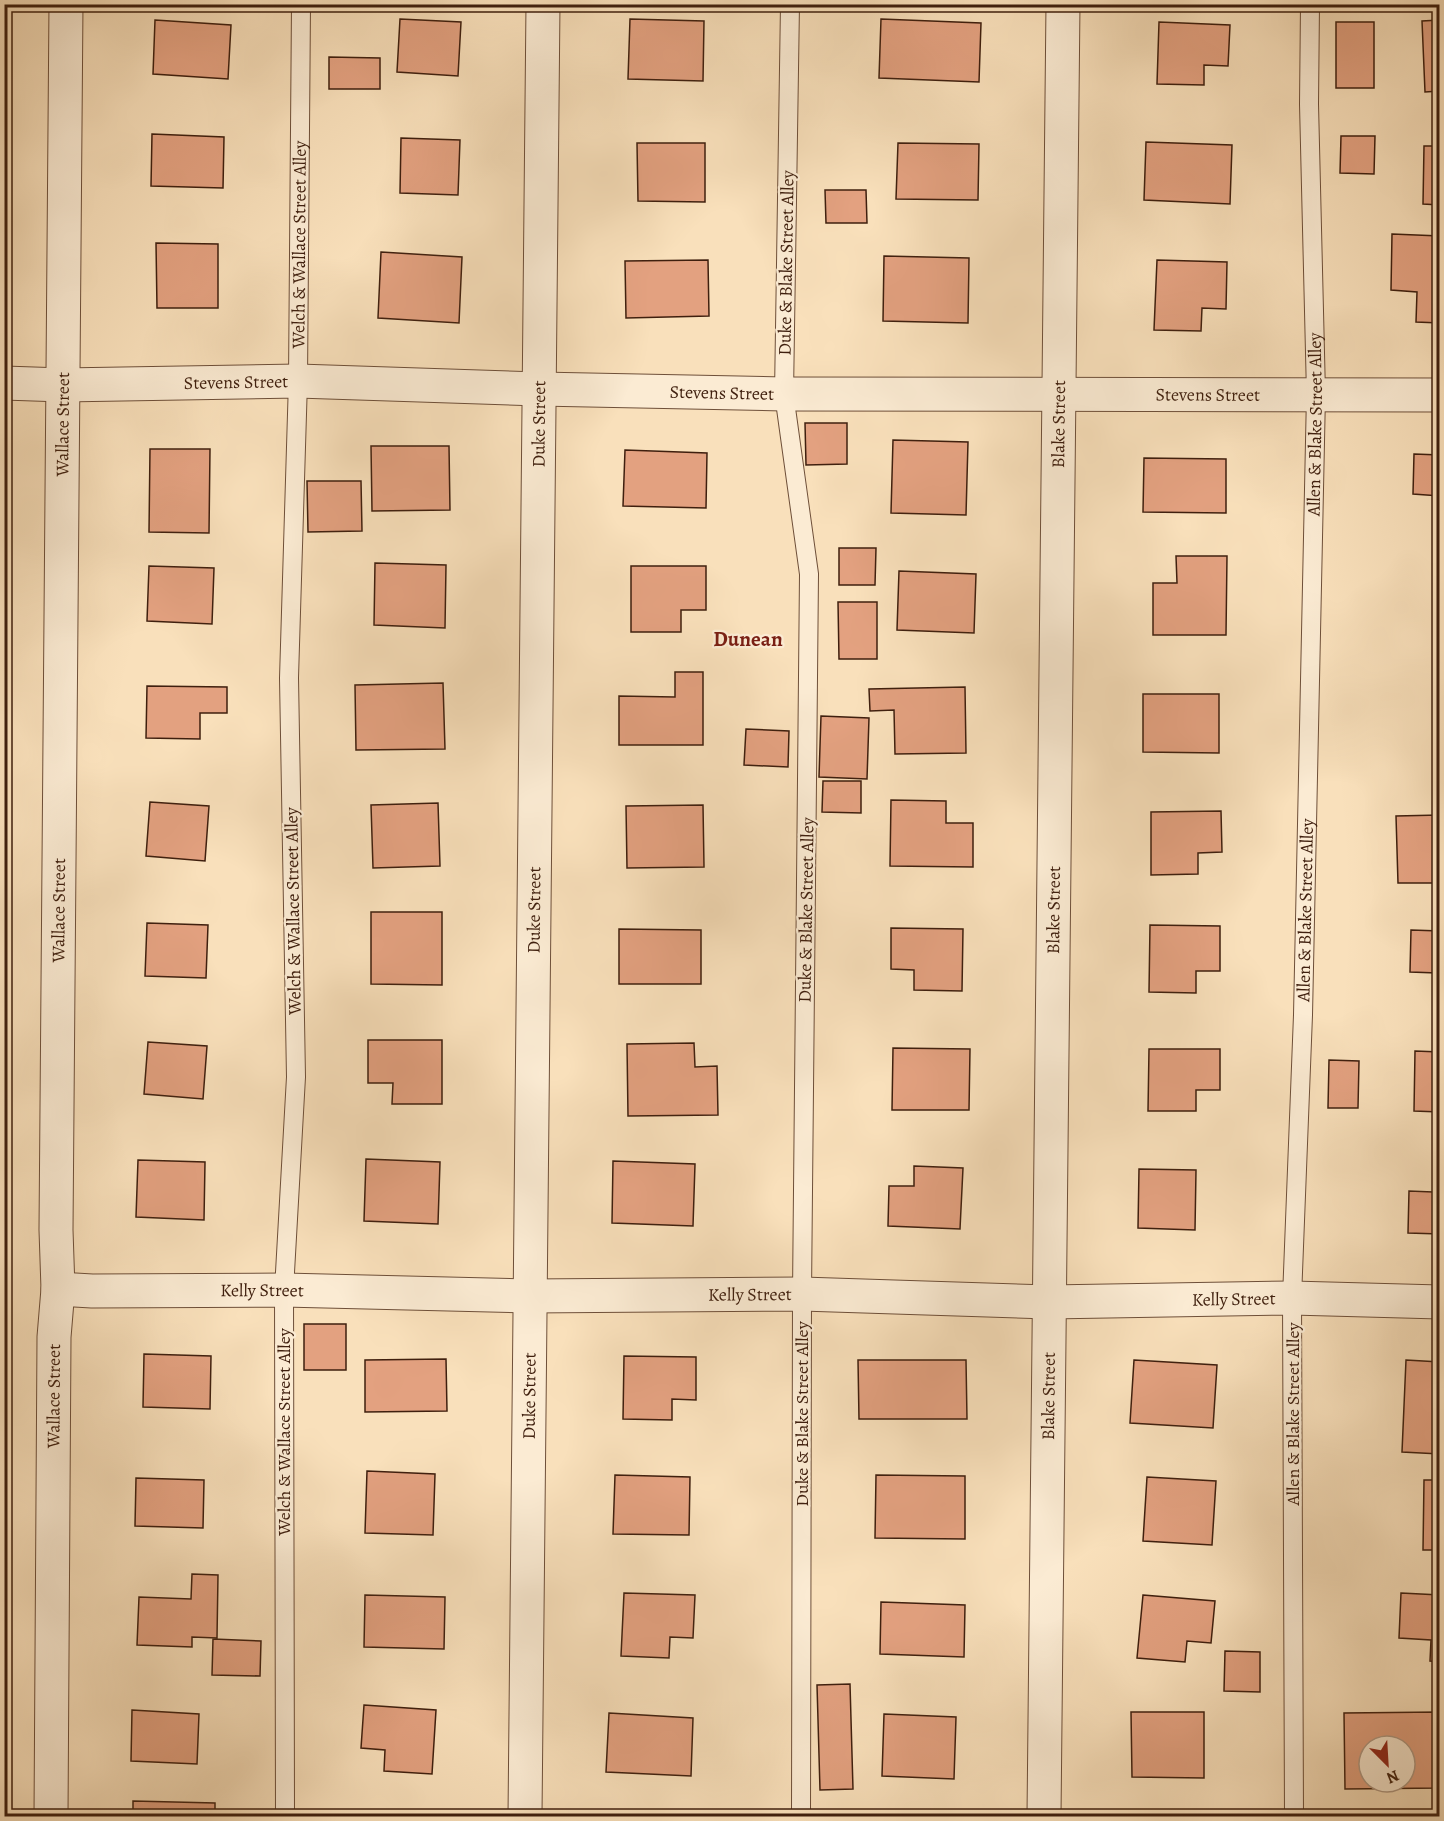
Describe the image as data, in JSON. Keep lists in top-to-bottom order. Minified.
{"streets":{"street":["Stevens Street","Wallace Street","Duke Street","Blake Street","Kelly Street"],"lane":["Welch & Wallace Street Alley","Duke & Blake Street Alley","Allen & Blake Street Alley"]},"crossings":[["Welch & Wallace Street Alley","Stevens Street"],["Welch & Wallace Street Alley","Kelly Street"],["Duke & Blake Street Alley","Stevens Street"],["Duke & Blake Street Alley","Kelly Street"],["Stevens Street","Wallace Street"],["Stevens Street","Duke Street"],["Stevens Street","Blake Street"],["Stevens Street","Allen & Blake Street Alley"],["Wallace Street","Kelly Street"],["Duke Street","Kelly Street"],["Blake Street","Kelly Street"],["Allen & Blake Street Alley","Kelly Street"]],"districts":["Dunean"],"north":"bottom right"}
